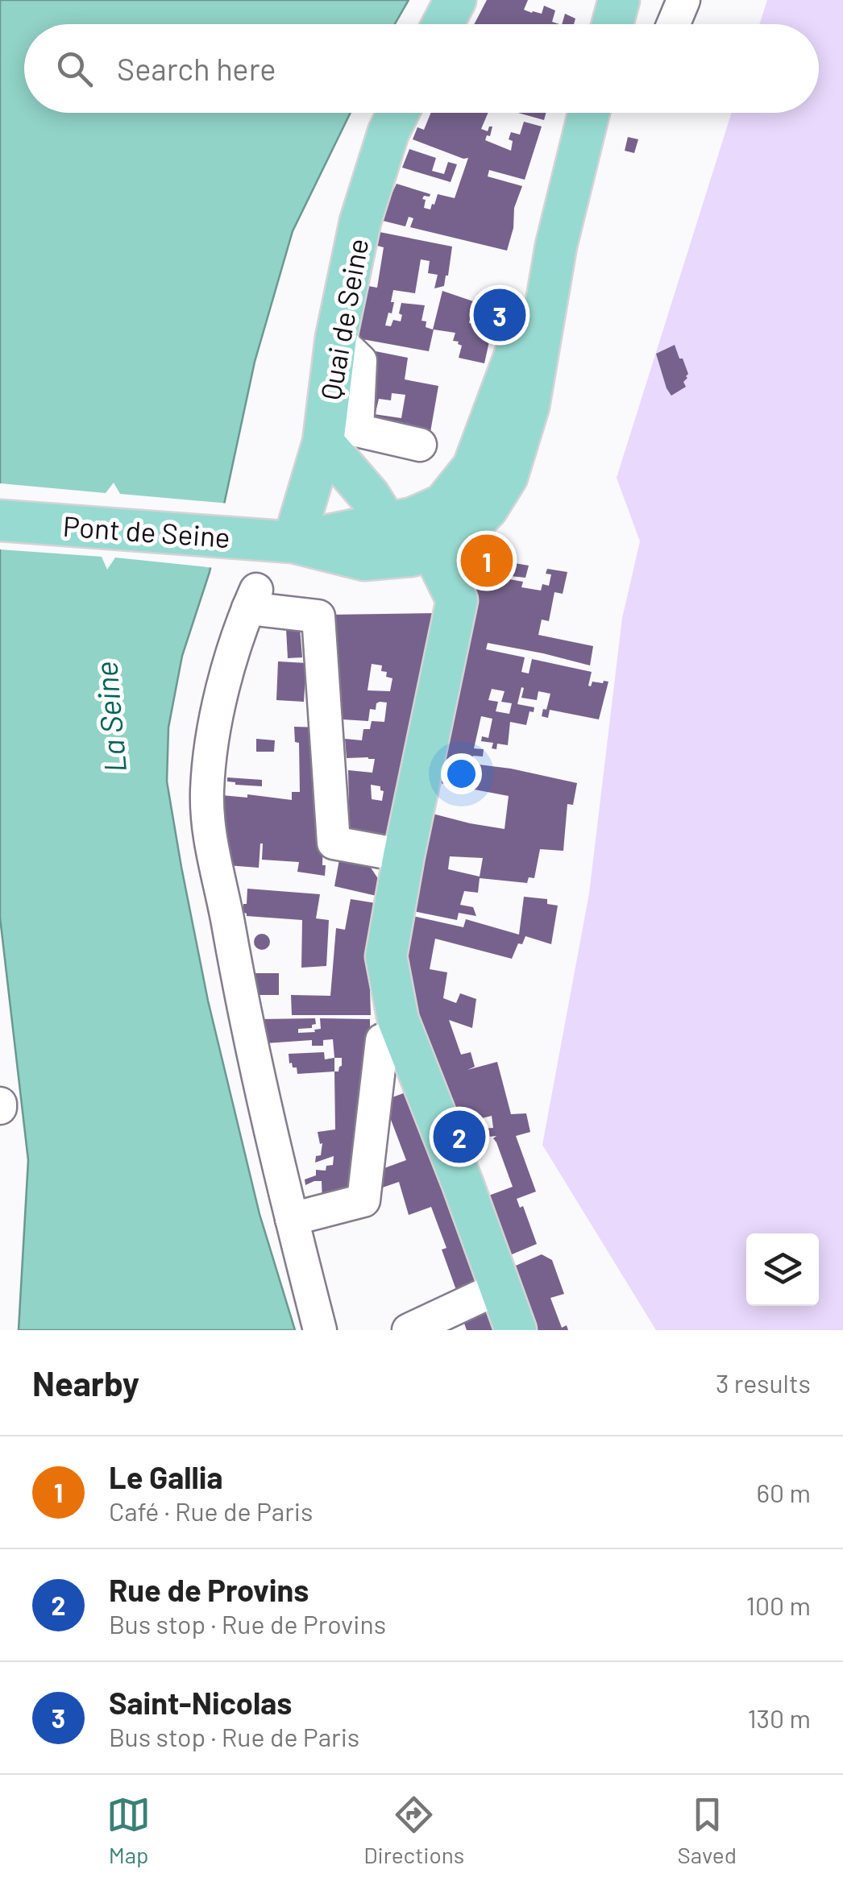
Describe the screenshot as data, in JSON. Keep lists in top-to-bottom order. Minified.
{"streets":{"main road":["Quai de Seine","Pont de Seine"]},"crossings":[["Quai de Seine","Pont de Seine"]],"water":["La Seine"],"page":{"search":"Search here","pins":["3","1","2"],"heading":["Nearby","3 results"],"list":[{"mark":"1","name":"Le Gallia","note":"Café · Rue de Paris","value":"60 m"},{"mark":"2","name":"Rue de Provins","note":"Bus stop · Rue de Provins","value":"100 m"},{"mark":"3","name":"Saint-Nicolas","note":"Bus stop · Rue de Paris","value":"130 m"}],"nav":["Map","Directions","Saved"]}}
